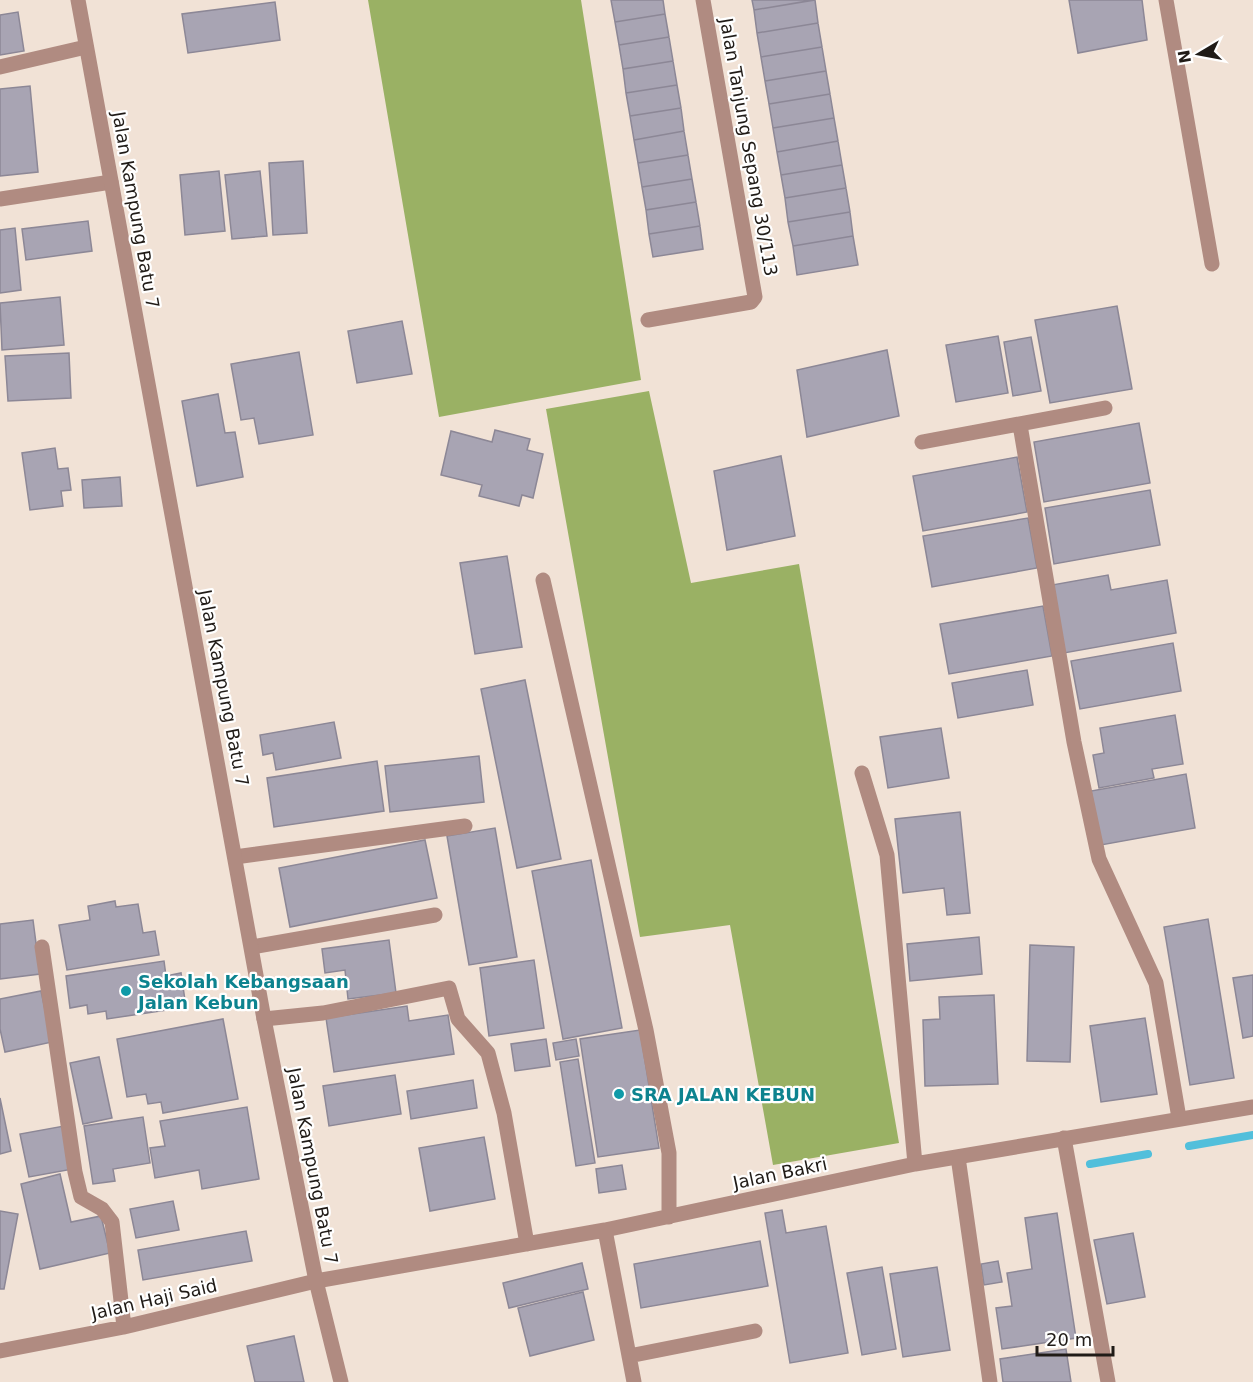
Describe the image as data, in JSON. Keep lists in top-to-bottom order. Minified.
{"streets":{"street":["Jalan Tanjung Sepang 30/113","Jalan Kampung Batu 7","Jalan Bakri","Jalan Haji Said"]},"crossings":[["Jalan Kampung Batu 7","Jalan Bakri"],["Jalan Kampung Batu 7","Jalan Haji Said"],["Jalan Bakri","Jalan Haji Said"]],"places":["Sekolah Kebangsaan Jalan Kebun","SRA JALAN KEBUN"],"scale_bar":"20 m","north":"left"}
